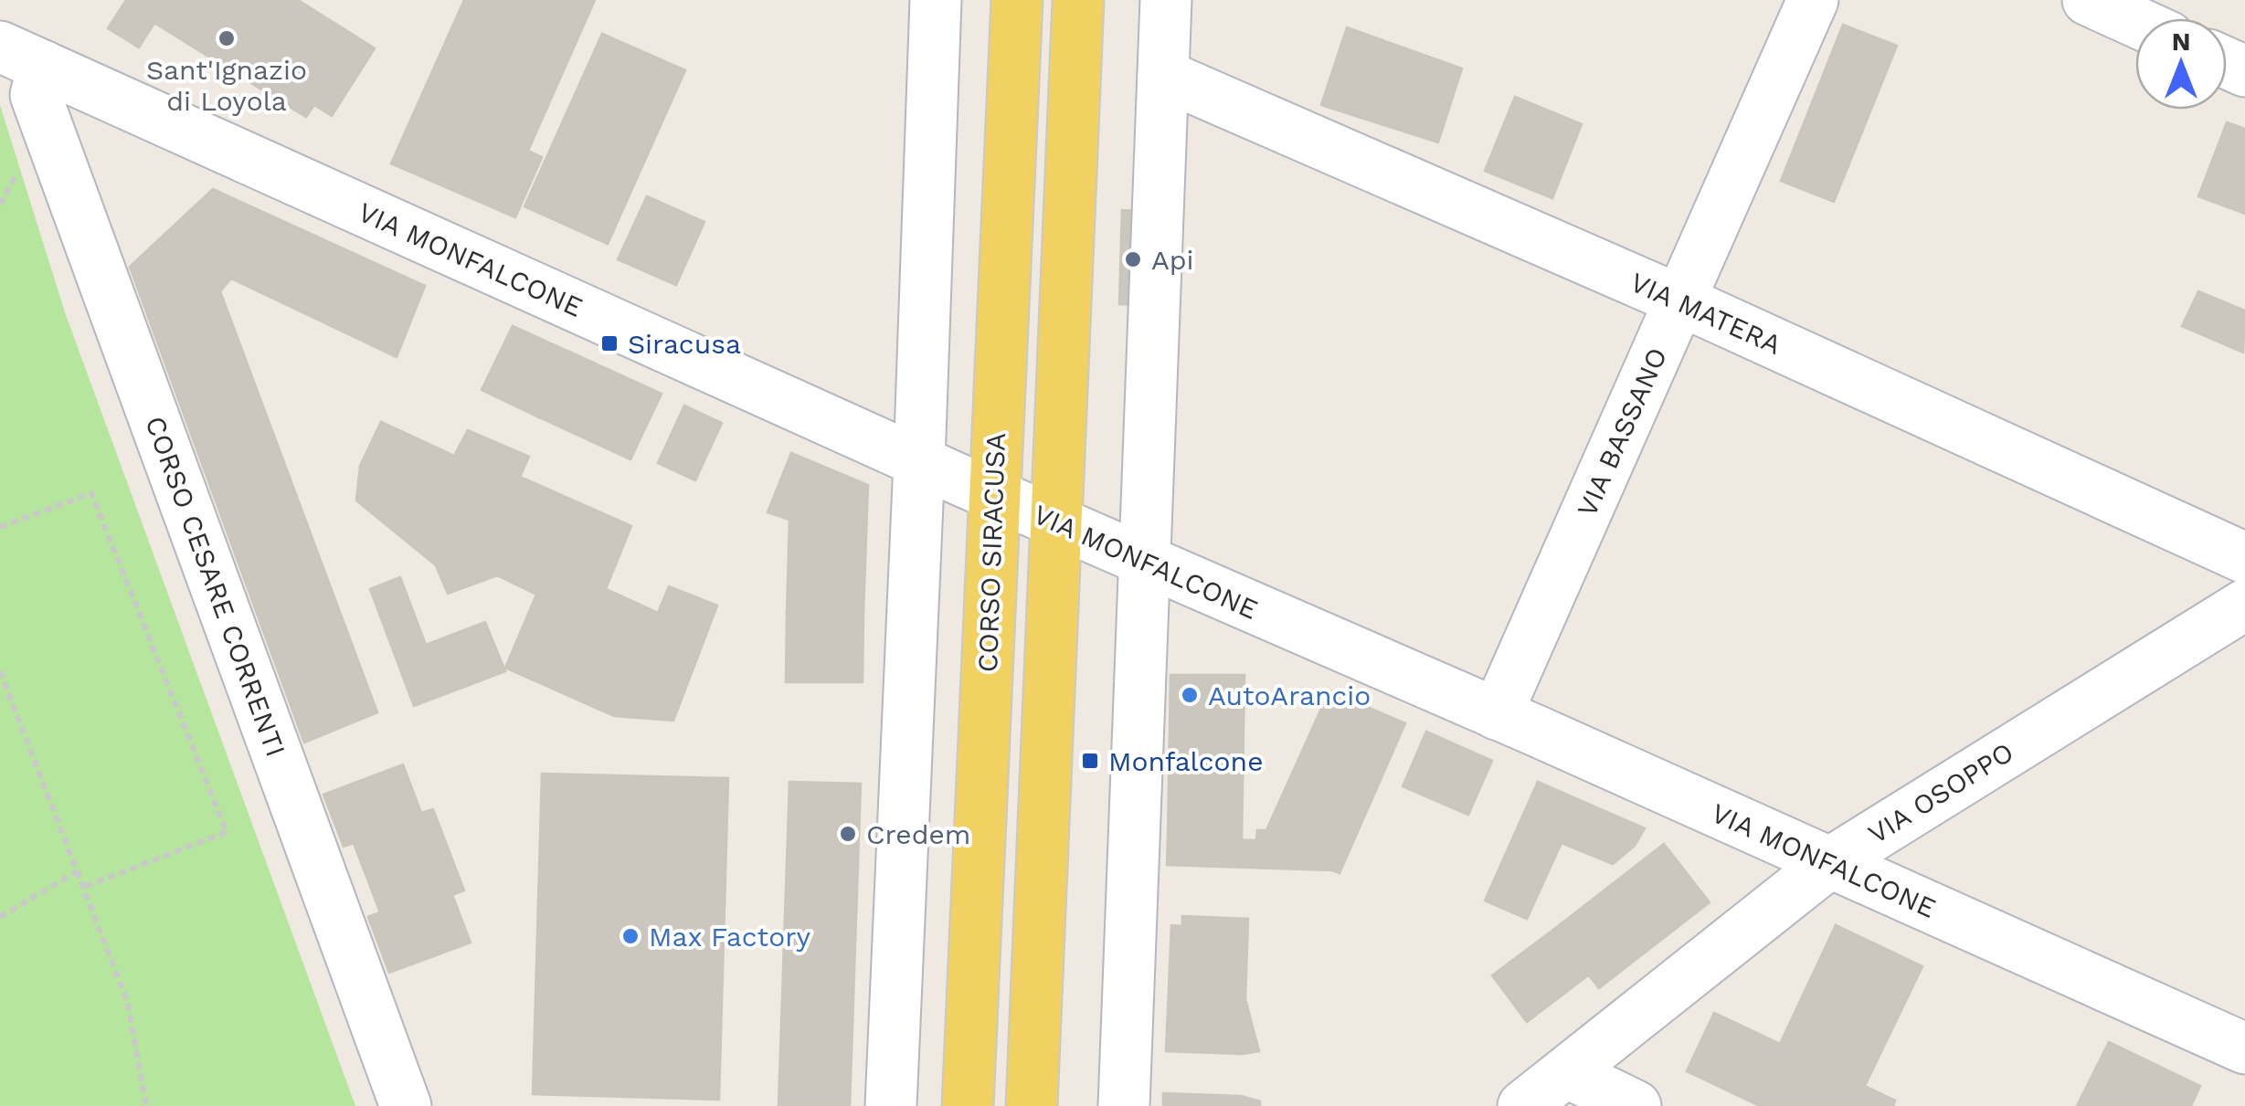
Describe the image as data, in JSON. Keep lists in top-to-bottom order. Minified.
{"streets":{"main road":["CORSO SIRACUSA"],"street":["VIA MONFALCONE","VIA MATERA","VIA BASSANO","CORSO CESARE CORRENTI","VIA OSOPPO"]},"crossings":[["VIA MONFALCONE","VIA BASSANO"],["VIA MONFALCONE","CORSO SIRACUSA"],["VIA MONFALCONE","CORSO CESARE CORRENTI"],["VIA MONFALCONE","VIA OSOPPO"],["VIA MATERA","VIA BASSANO"]],"places":{"other":["Sant'Ignazio di Loyola","Api","AutoArancio","Credem","Max Factory"],"transit":["Siracusa","Monfalcone"]},"north":"top"}
